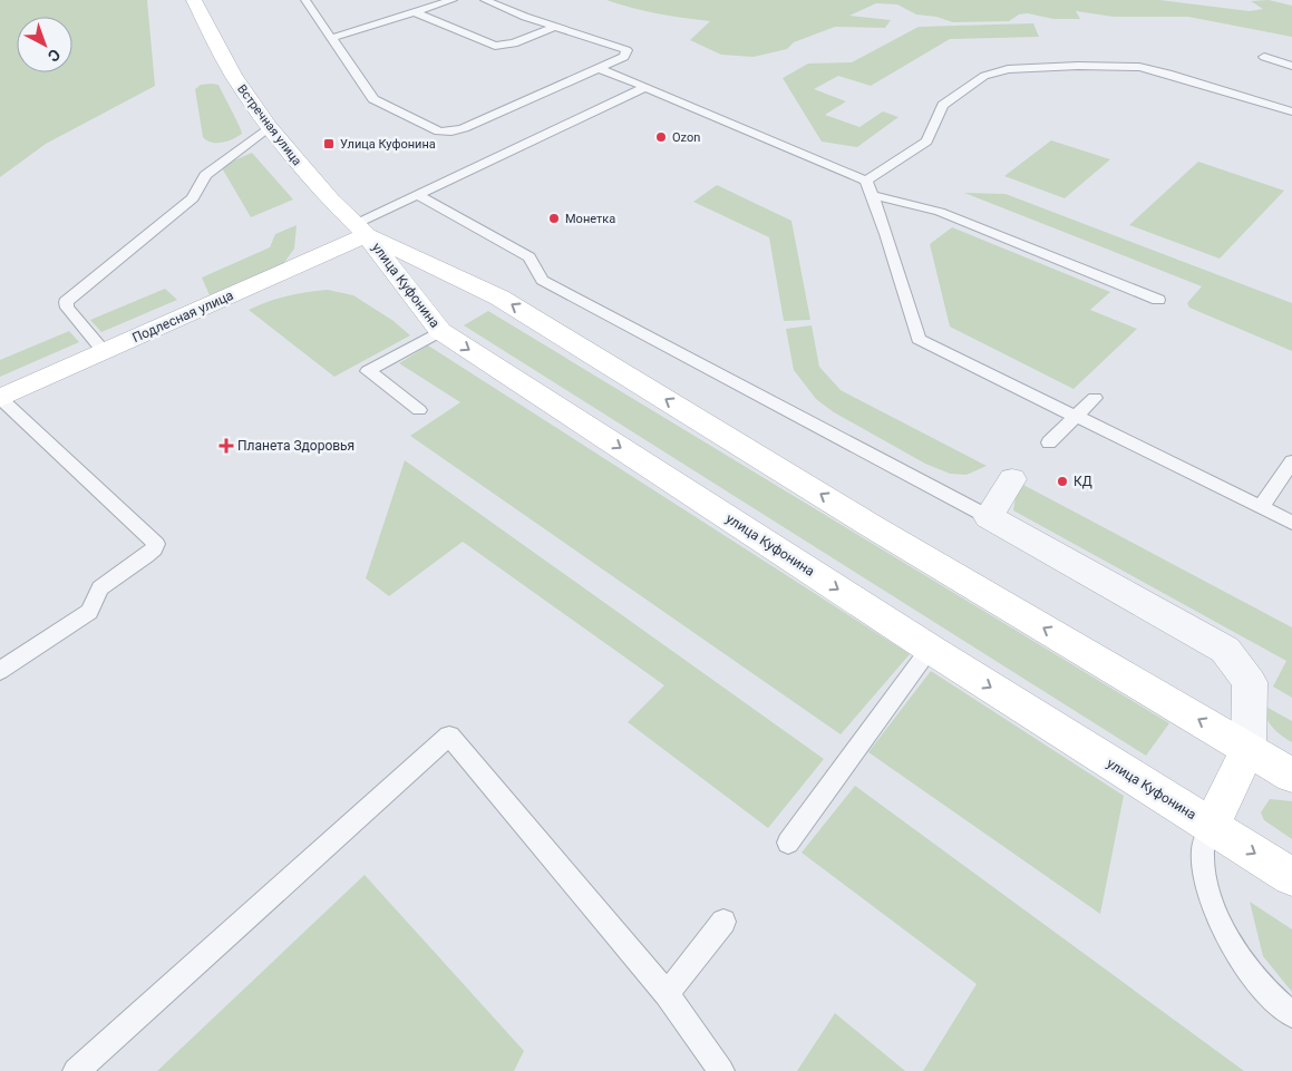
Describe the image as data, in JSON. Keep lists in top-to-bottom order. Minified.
{"streets":{"main road":["Встречная улица","улица Куфонина","Подлесная улица"]},"crossings":[["Встречная улица","улица Куфонина"],["Встречная улица","Подлесная улица"],["улица Куфонина","Подлесная улица"]],"places":{"other":["Ozon","Монетка","КД"],"transit":["Улица Куфонина"],"health":["Планета Здоровья"]},"north":"bottom right"}
